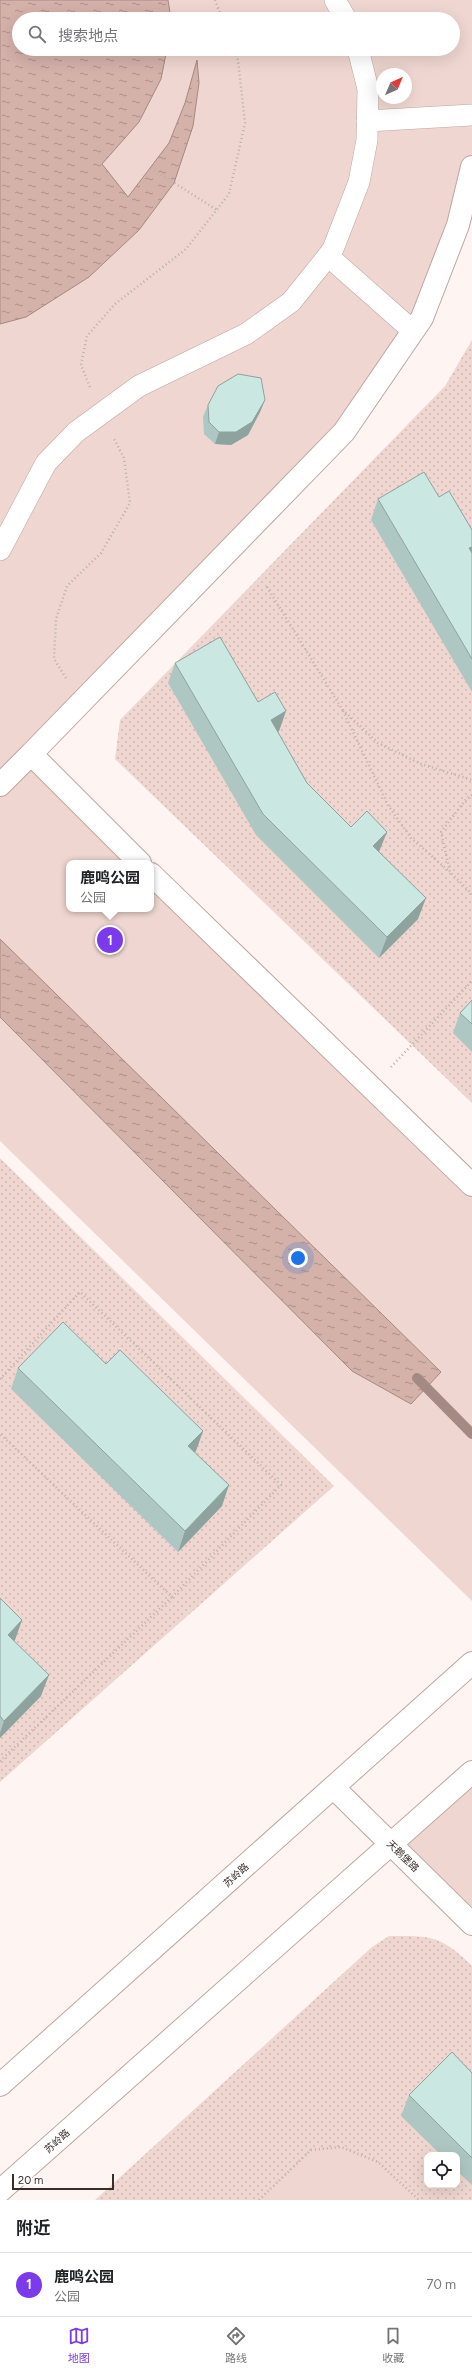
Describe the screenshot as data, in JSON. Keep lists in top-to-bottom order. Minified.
{"streets":{"street":["天鹅堡路","苏岭路"]},"crossings":[["天鹅堡路","苏岭路"]],"scale_bar":"20 m","north":"top right","page":{"search":"搜索地点","popup":["鹿鸣公园","公园"],"pins":"1","scale":"20 m","heading":"附近","list":[{"mark":"1","name":"鹿鸣公园","note":"公园","value":"70 m"}],"nav":["地图","路线","收藏"]}}
